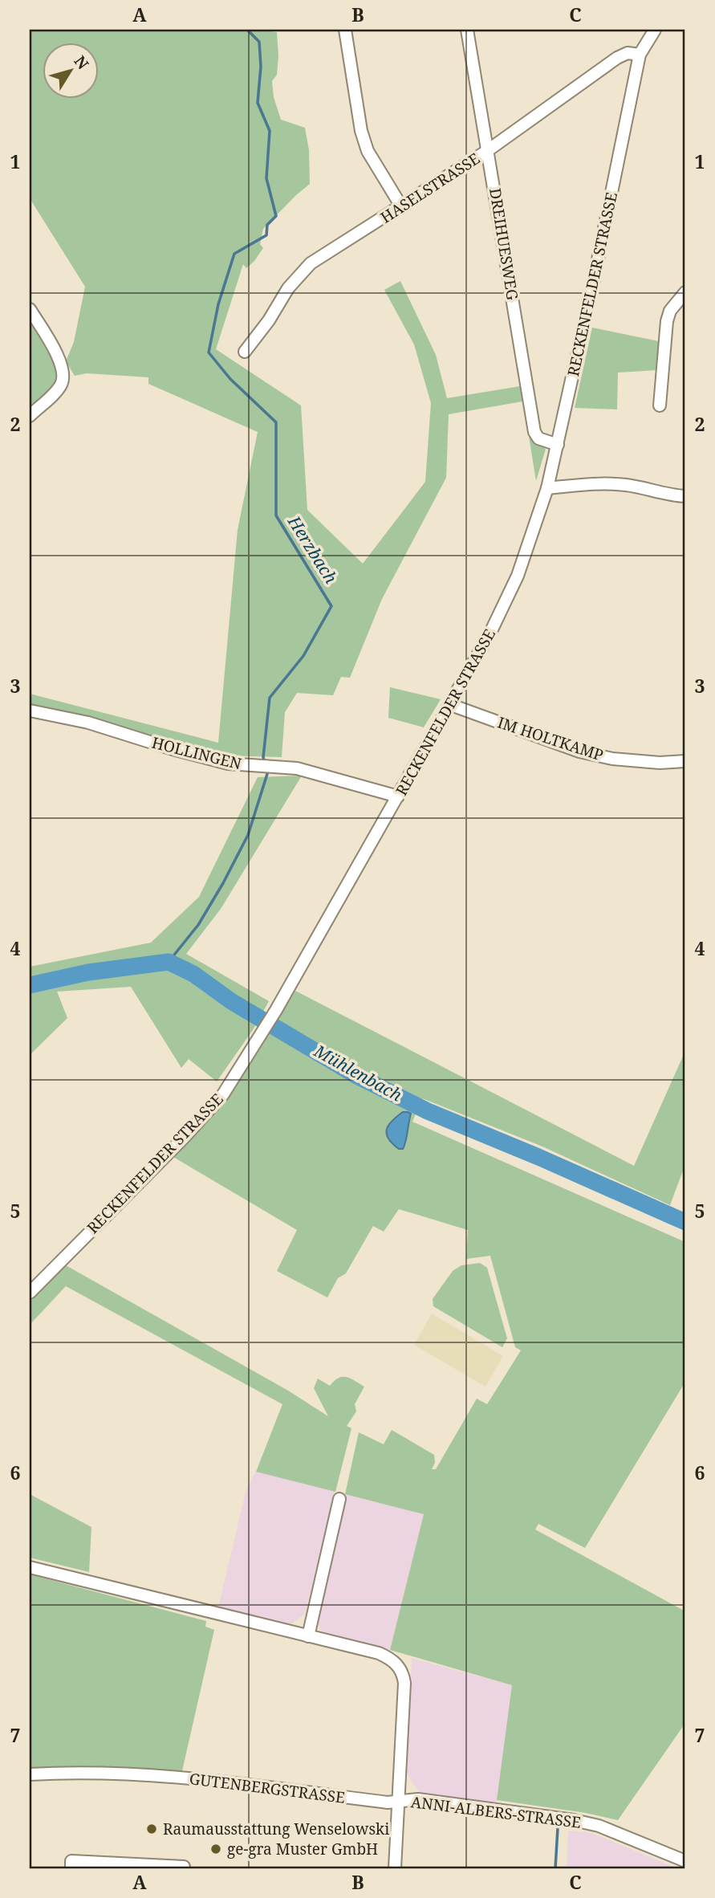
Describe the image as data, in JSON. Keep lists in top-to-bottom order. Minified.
{"streets":{"street":["HASELSTRASSE","DREIHUESWEG","RECKENFELDER STRASSE","IM HOLTKAMP","HOLLINGEN","GUTENBERGSTRASSE","ANNI-ALBERS-STRASSE"]},"crossings":[["HASELSTRASSE","DREIHUESWEG"],["HASELSTRASSE","RECKENFELDER STRASSE"],["DREIHUESWEG","RECKENFELDER STRASSE"],["RECKENFELDER STRASSE","IM HOLTKAMP"],["RECKENFELDER STRASSE","HOLLINGEN"],["GUTENBERGSTRASSE","ANNI-ALBERS-STRASSE"]],"water":["Herzbach","Mühlenbach"],"places":["Raumausstattung Wenselowski","ge-gra Muster GmbH"],"north":"top right","grid":{"columns":["A","B","C"],"rows":["1","2","3","4","5","6","7"]}}
